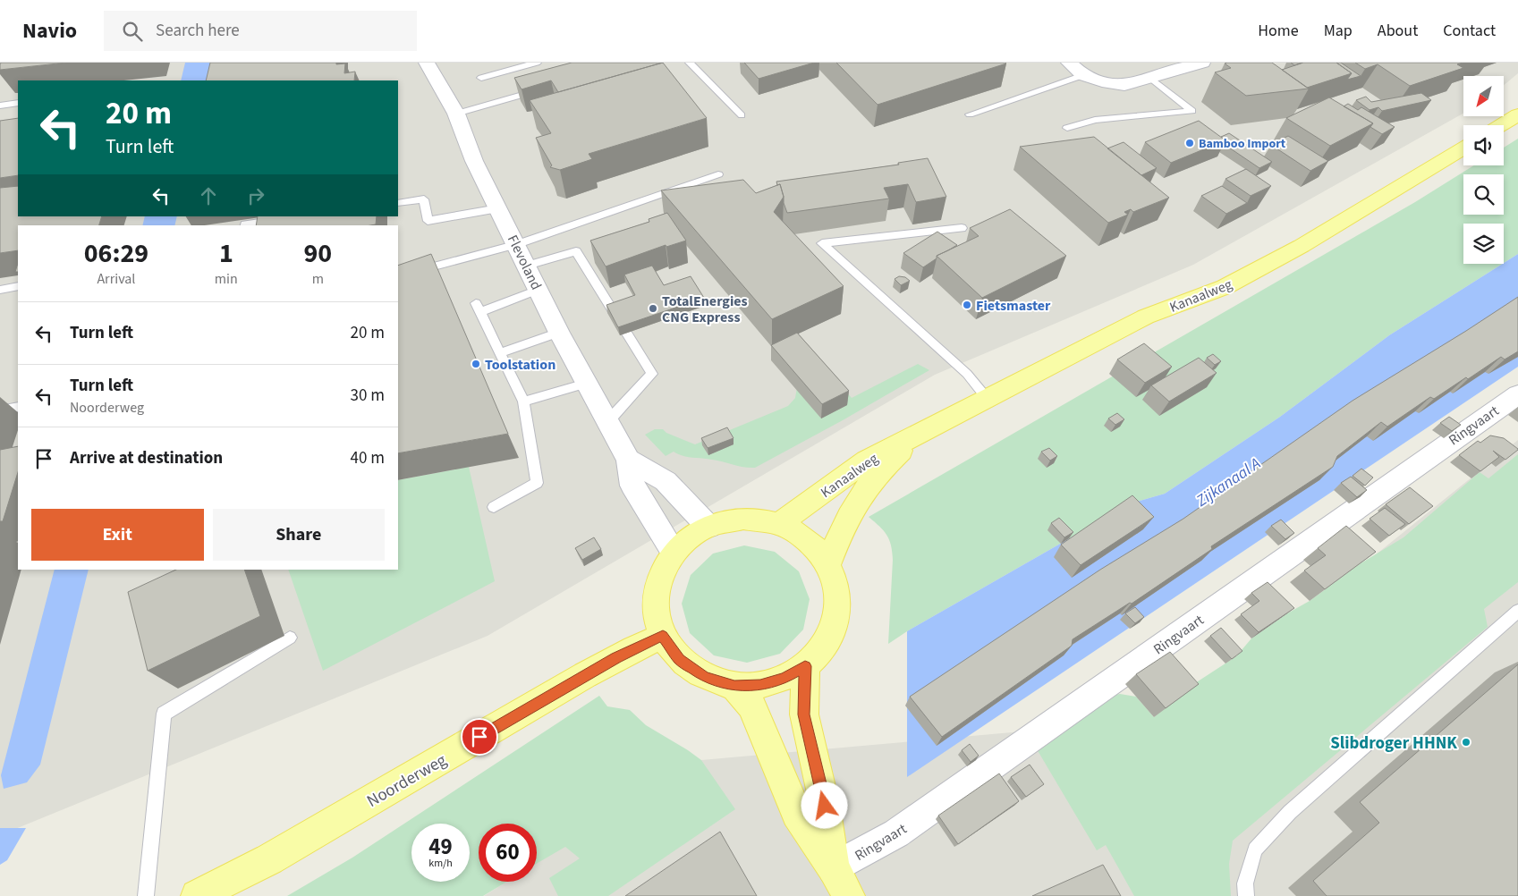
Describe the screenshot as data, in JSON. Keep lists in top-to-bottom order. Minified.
{"streets":{"main road":["Kanaalweg","Noorderweg"],"street":["Flevoland","Ringvaart"]},"water":["Zijkanaal A"],"places":["Bamboo Import","Fietsmaster","TotalEnergies CNG Express","Toolstation","Slibdroger HHNK"],"north":"bottom left","page":{"header":"Navio","search":"Search here","nav":["Home","Map","About","Contact"],"turn":["20 m","Turn left"],"eta":["06:29","Arrival","1","min","90","m"],"list":[{"name":"Turn left","value":"20 m"},{"name":"Turn left","note":"Noorderweg","value":"30 m"},{"name":"Arrive at destination","value":"40 m"}],"buttons":["Exit","Share"],"speed":"49 km/h","limit":"60"}}
